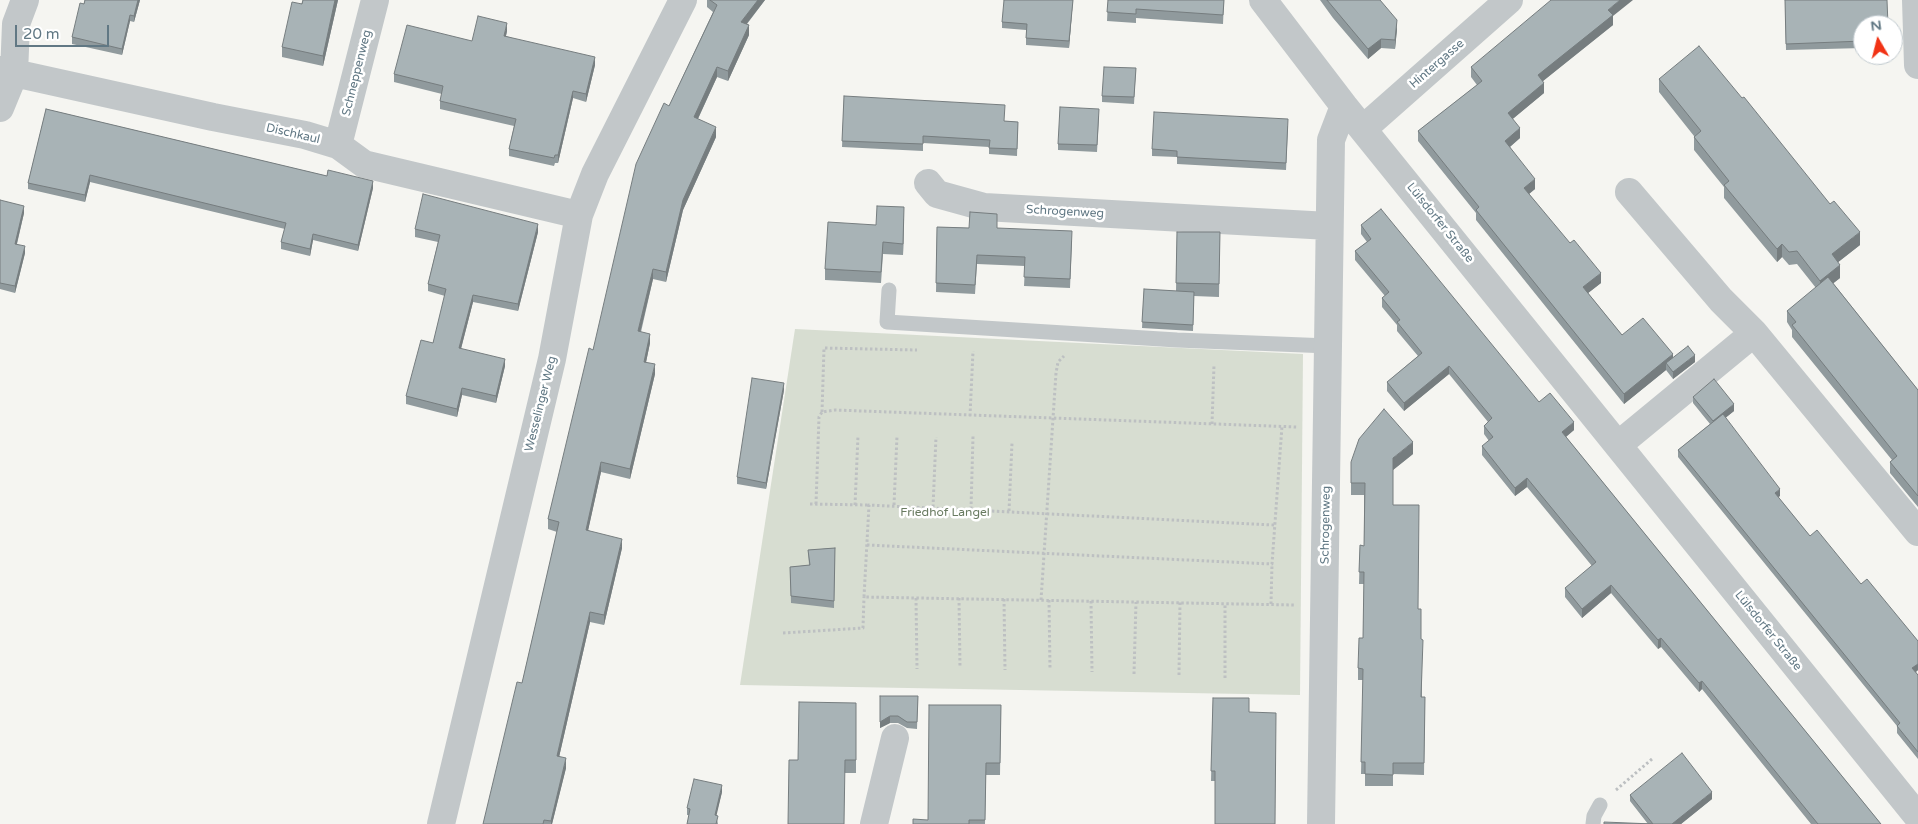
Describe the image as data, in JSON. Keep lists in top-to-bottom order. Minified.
{"streets":{"street":["Hintergasse","Schneppenweg","Dischkaul","Schrogenweg","Lülsdorfer Straße","Wesselinger Weg"]},"crossings":[["Hintergasse","Lülsdorfer Straße"],["Schneppenweg","Dischkaul"],["Dischkaul","Wesselinger Weg"],["Schrogenweg","Lülsdorfer Straße"]],"parks":["Friedhof Langel"],"scale_bar":"20 m","north":"top"}
